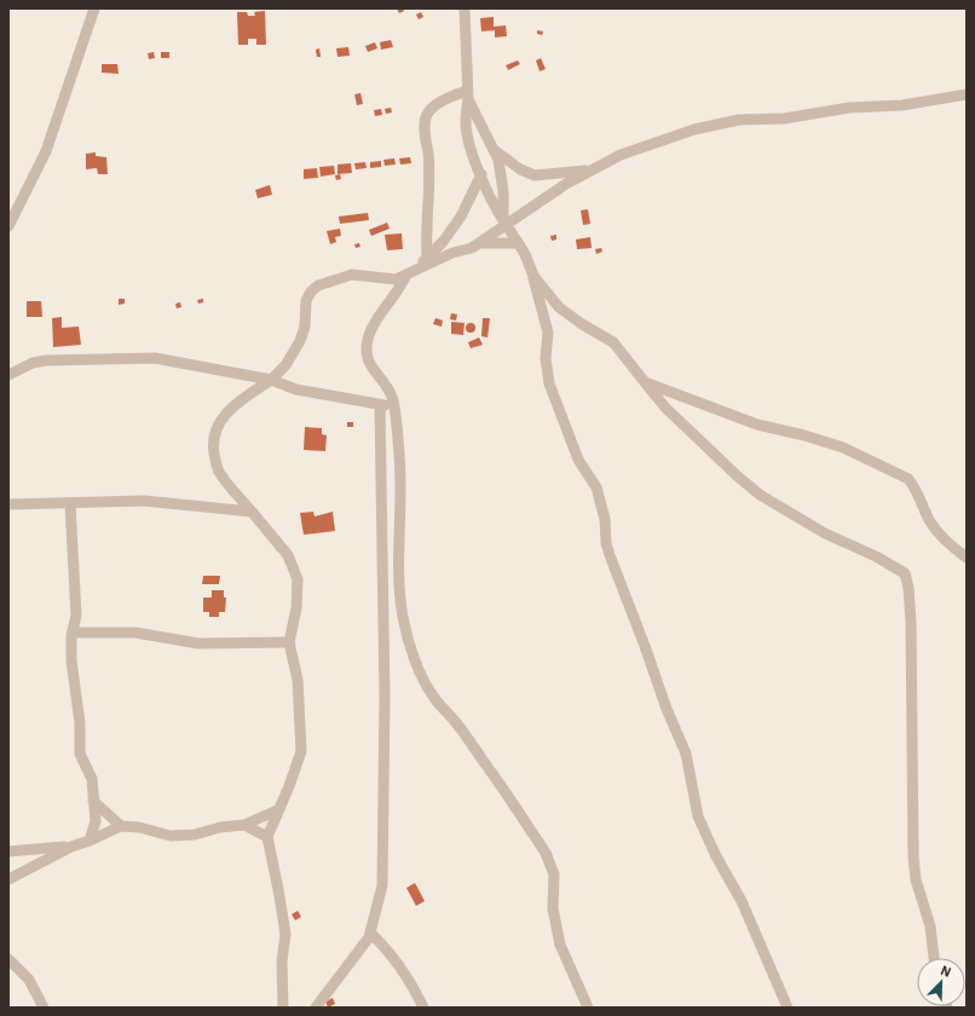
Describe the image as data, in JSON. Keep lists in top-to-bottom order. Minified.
{"north":"top right"}
